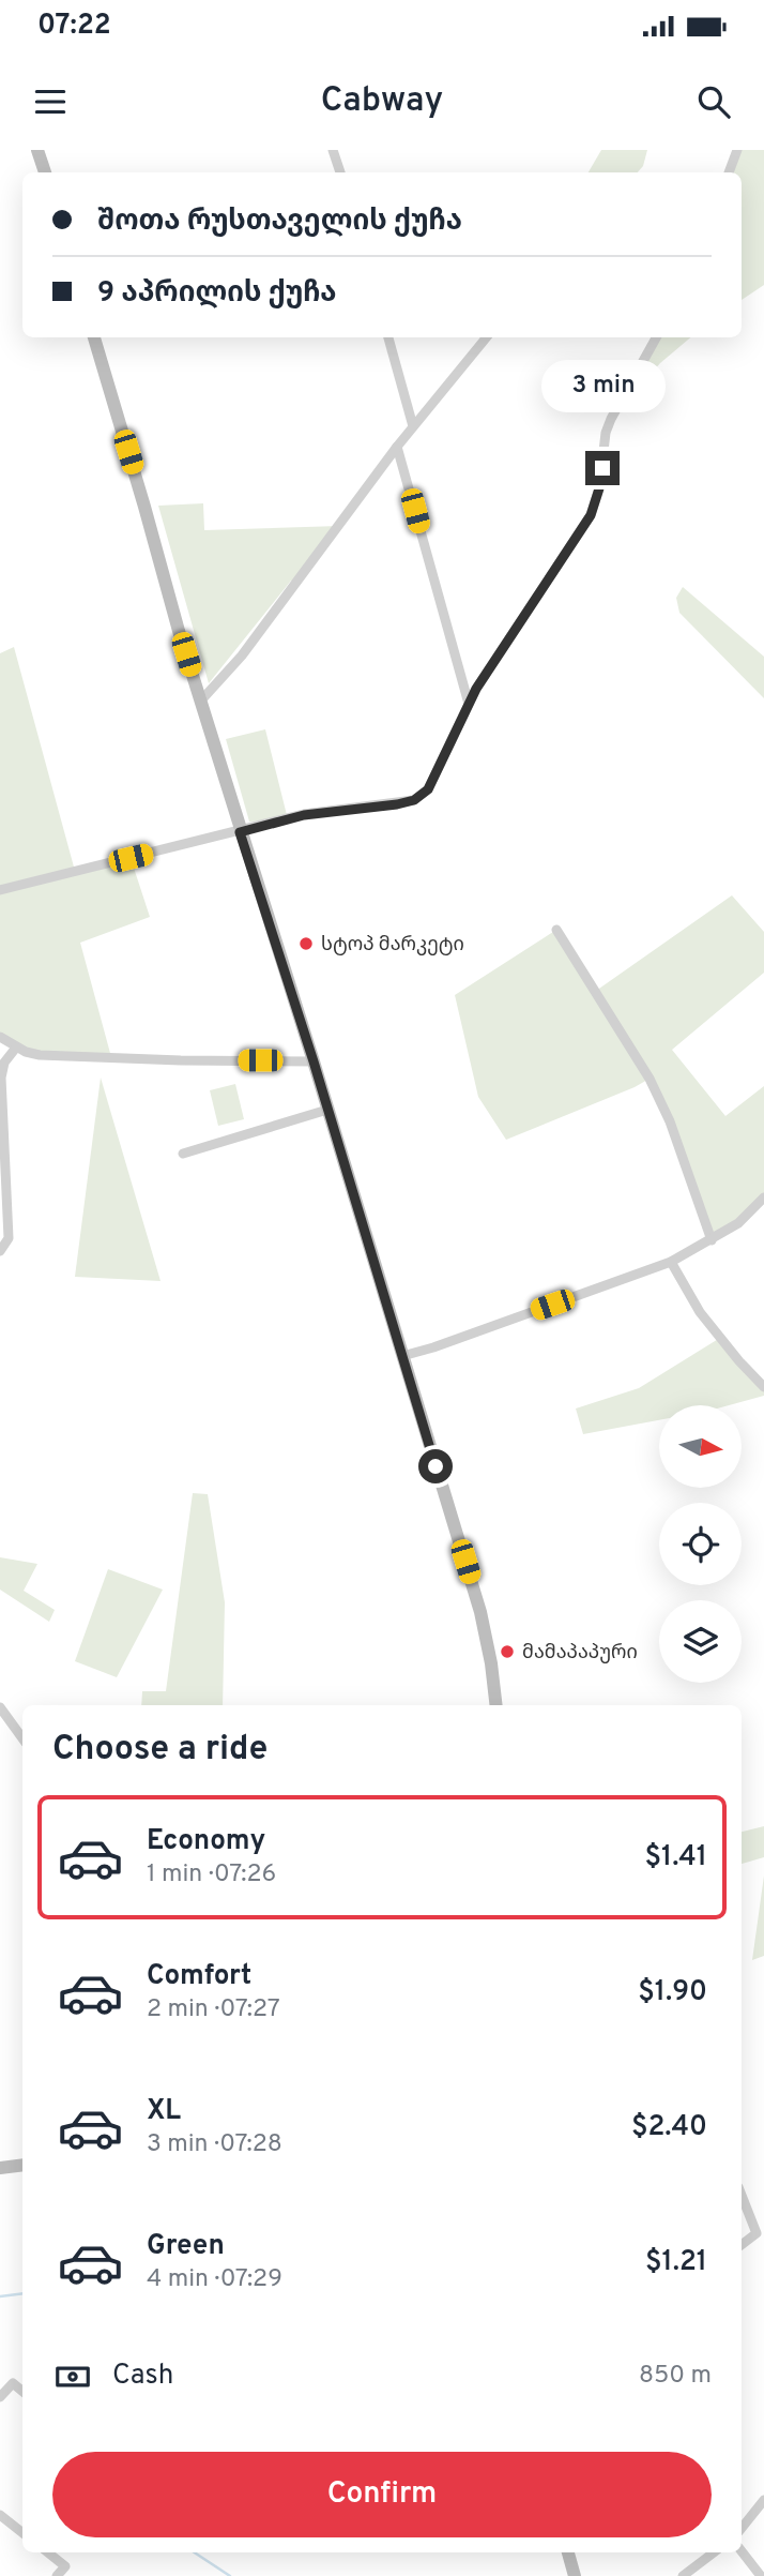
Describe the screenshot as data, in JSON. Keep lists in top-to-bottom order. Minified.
{"places":["სტოპ მარკეტი","მამაპაპური"],"north":"right","page":{"status":"07:22","header":"Cabway","banner":["შოთა რუსთაველის ქუჩა","9 აპრილის ქუჩა"],"bubble":"3 min","heading":"Choose a ride","list":[{"name":"Economy","note":"1 min · 07:26","value":"$1.41"},{"name":"Comfort","note":"2 min · 07:27","value":"$1.90"},{"name":"XL","note":"3 min · 07:28","value":"$2.40"},{"name":"Green","note":"4 min · 07:29","value":"$1.21"}],"pay":["Cash","850 m"],"buttons":"Confirm"}}
